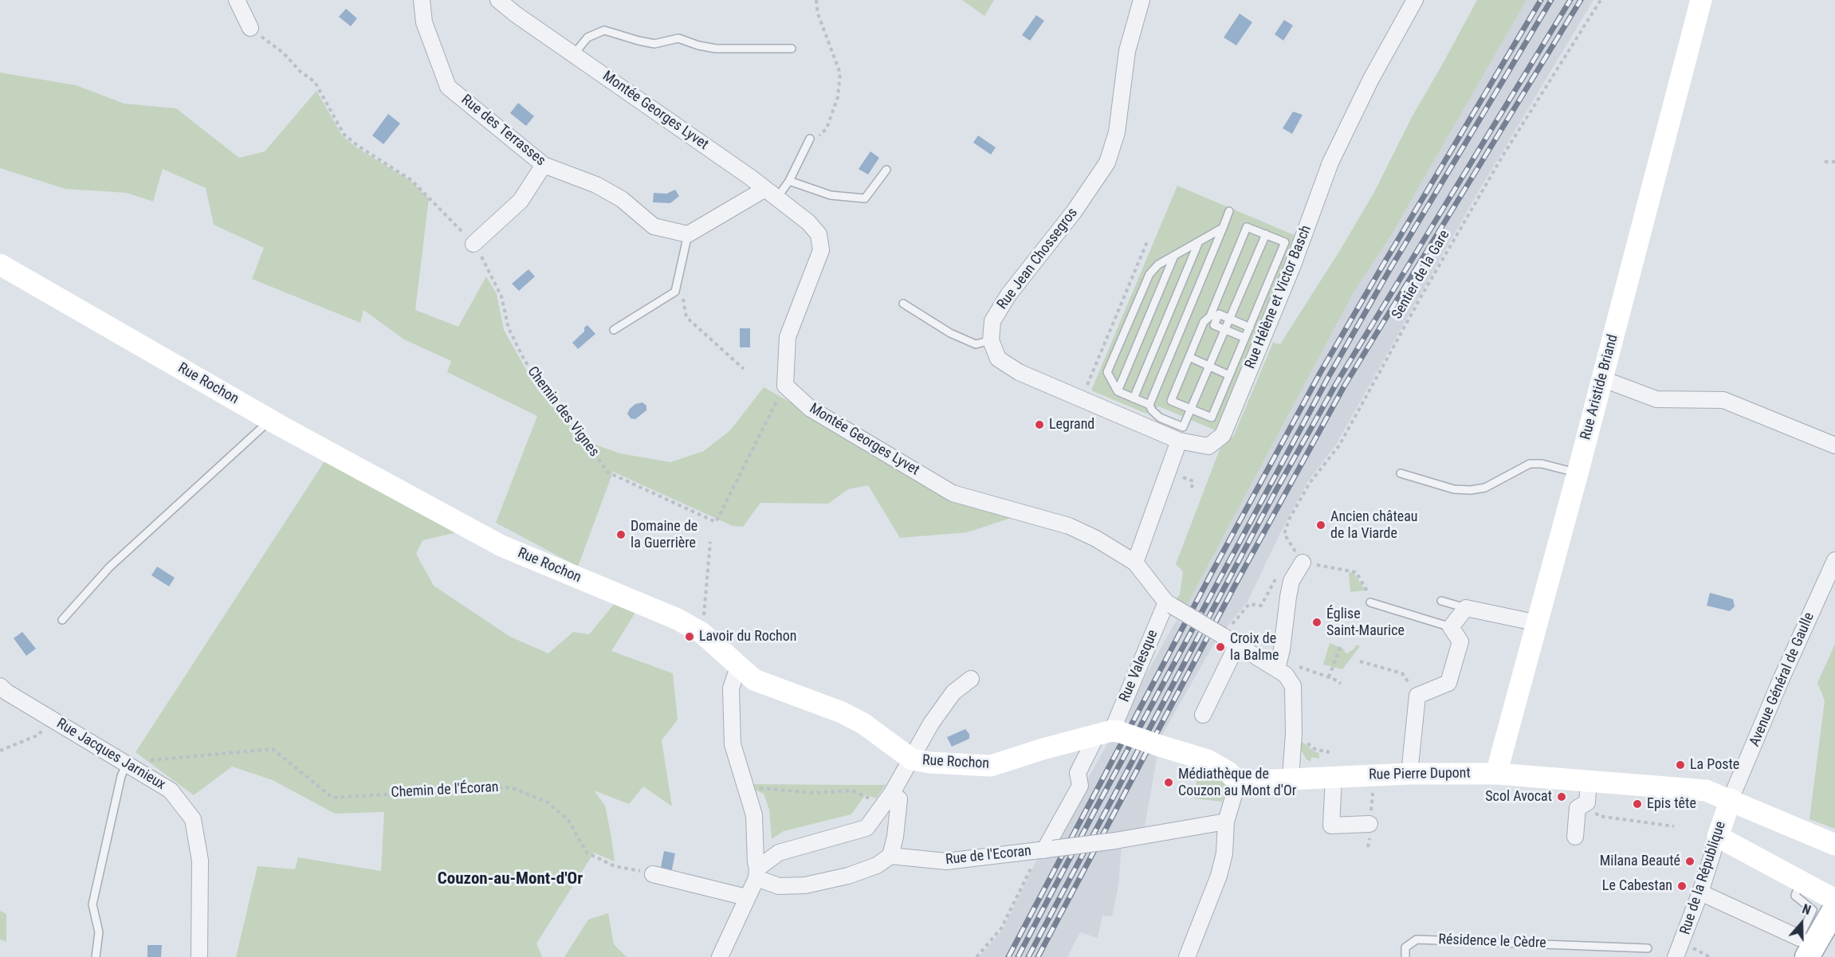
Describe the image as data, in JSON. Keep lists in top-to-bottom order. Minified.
{"streets":{"street":["Montée Georges Lyvet","Rue des Terrasses","Rue Jean Chossegros","Rue Hélène et Victor Basch","Rue Rochon","Rue Aristide Briand","Rue Valesque","Avenue Général de Gaulle","Rue Jacques Jarnieux","Rue Pierre Dupont","Rue de l'Ecoran","Rue de la République"],"lane":["Résidence le Cèdre"],"path":["Sentier de la Gare","Chemin des Vignes","Chemin de l'Écoran"]},"crossings":[["Montée Georges Lyvet","Chemin des Vignes"],["Montée Georges Lyvet","Rue Valesque"],["Montée Georges Lyvet","Rue Pierre Dupont"],["Rue Rochon","Rue Valesque"],["Rue Aristide Briand","Rue Pierre Dupont"],["Rue Valesque","Rue de l'Ecoran"],["Avenue Général de Gaulle","Rue Pierre Dupont"],["Avenue Général de Gaulle","Rue de la République"],["Rue Jacques Jarnieux","Chemin de l'Écoran"],["Rue Pierre Dupont","Rue de la République"]],"districts":["Couzon-au-Mont-d'Or"],"places":["Legrand","Ancien château de la Viarde","Domaine de la Guerrière","Église Saint-Maurice","Lavoir du Rochon","Croix de la Balme","La Poste","Médiathèque de Couzon au Mont d'Or","Scol Avocat","Epis tête","Milana Beauté","Le Cabestan"],"north":"top"}
